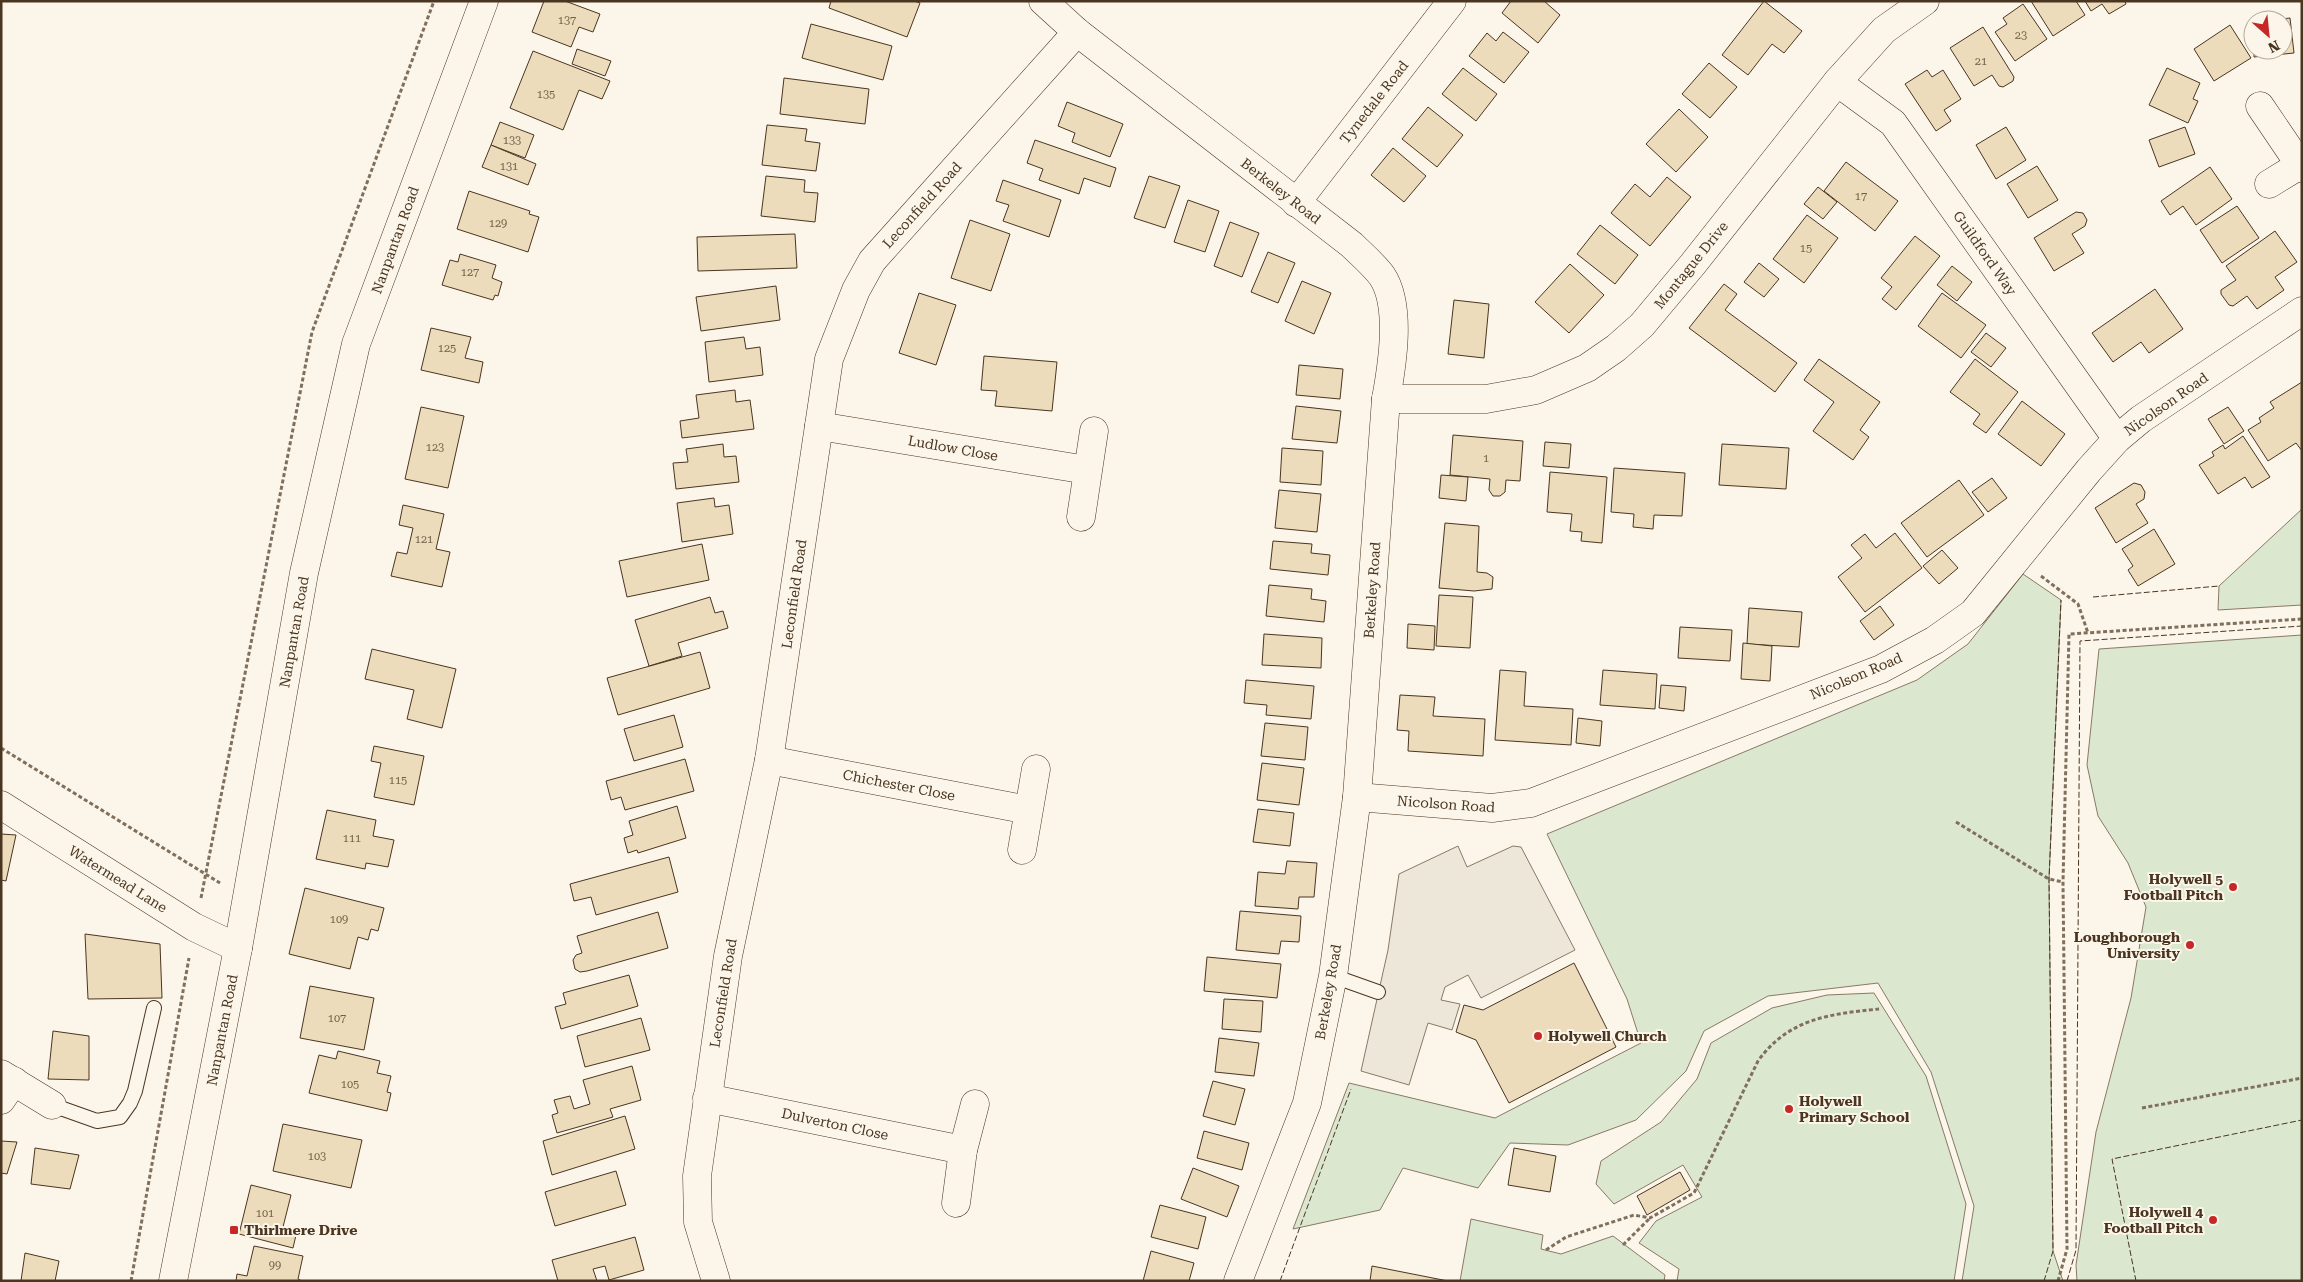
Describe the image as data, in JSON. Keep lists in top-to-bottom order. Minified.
{"streets":{"street":["Tynedale Road","Berkeley Road","Leconfield Road","Nanpantan Road","Guildford Way","Montague Drive","Nicolson Road","Ludlow Close","Chichester Close","Watermead Lane","Dulverton Close"]},"crossings":[["Tynedale Road","Berkeley Road"],["Berkeley Road","Leconfield Road"],["Berkeley Road","Montague Drive"],["Berkeley Road","Nicolson Road"],["Leconfield Road","Ludlow Close"],["Leconfield Road","Chichester Close"],["Leconfield Road","Dulverton Close"],["Nanpantan Road","Watermead Lane"],["Guildford Way","Montague Drive"],["Guildford Way","Nicolson Road"]],"places":{"other":["Holywell 5 Football Pitch","Loughborough University","Holywell Church","Holywell Primary School","Holywell 4 Football Pitch"],"transit":["Thirlmere Drive"]},"house_numbers":["137","23","21","135","133","131","17","129","15","127","125","123","1","121","115","111","109","107","105","103","101","99"],"north":"bottom right"}
